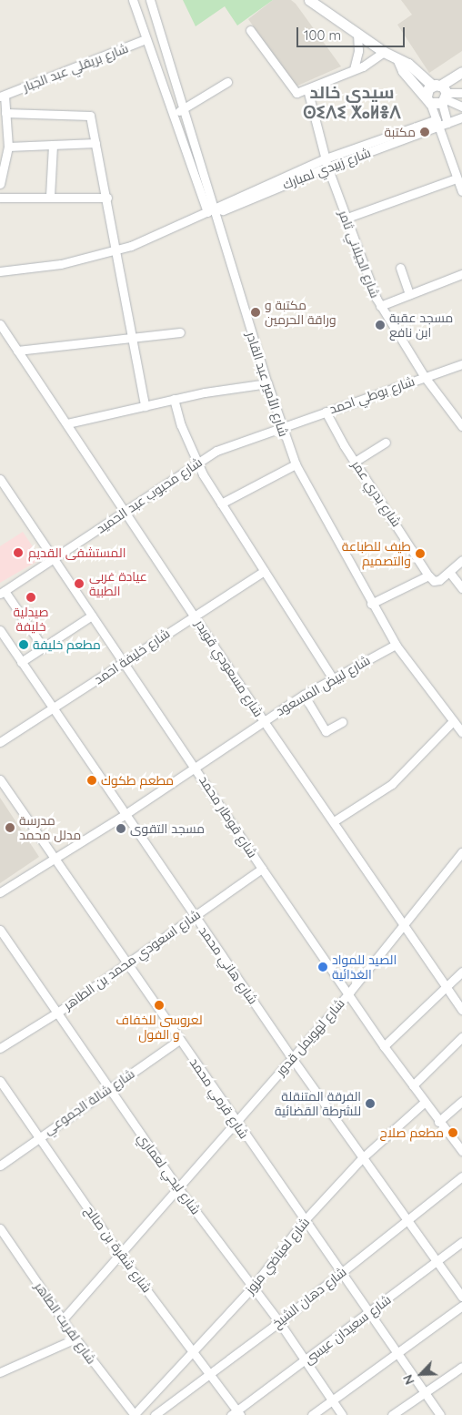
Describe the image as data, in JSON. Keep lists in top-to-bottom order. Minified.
{"streets":{"street":["شارع بريقلي عبد الجبار","شارع زبيدي لمبارك","شارع الجيلاني ثامر","شارع الأمير عبد القادر","شارع بوطي احمد","شارع بدري عمر","شارع محبوب عبد الحميد","شارع خليفة احمد","شارع مسعودي قويدر","شارع لبيض المسعود","شارع قوطار محمد","شارع اسعودي محمد بن الطاهر","شارع هاني محمد","شارع لهويمل قدور","شارع قرمي محمد","شارع شالة الجموعي","شارع ليحي لعماري","شارع شقرة بن صالح","شارع لعياضي مزوز","شارع دهان الشيخ","شارع لقريت الطاهر","شارع سعيدان عيسى"]},"crossings":[["شارع زبيدي لمبارك","شارع الجيلاني ثامر"],["شارع زبيدي لمبارك","شارع الأمير عبد القادر"],["شارع الجيلاني ثامر","شارع بوطي احمد"],["شارع الأمير عبد القادر","شارع بوطي احمد"],["شارع الأمير عبد القادر","شارع محبوب عبد الحميد"],["شارع الأمير عبد القادر","شارع لبيض المسعود"],["شارع بوطي احمد","شارع بدري عمر"],["شارع بوطي احمد","شارع محبوب عبد الحميد"],["شارع محبوب عبد الحميد","شارع مسعودي قويدر"],["شارع محبوب عبد الحميد","شارع قوطار محمد"],["شارع خليفة احمد","شارع مسعودي قويدر"],["شارع خليفة احمد","شارع قوطار محمد"],["شارع خليفة احمد","شارع هاني محمد"],["شارع مسعودي قويدر","شارع لبيض المسعود"],["شارع مسعودي قويدر","شارع لهويمل قدور"],["شارع لبيض المسعود","شارع قوطار محمد"],["شارع لبيض المسعود","شارع هاني محمد"],["شارع لبيض المسعود","شارع قرمي محمد"],["شارع قوطار محمد","شارع اسعودي محمد بن الطاهر"],["شارع قوطار محمد","شارع لهويمل قدور"],["شارع قوطار محمد","شارع لعياضي مزوز"],["شارع اسعودي محمد بن الطاهر","شارع هاني محمد"],["شارع اسعودي محمد بن الطاهر","شارع قرمي محمد"],["شارع اسعودي محمد بن الطاهر","شارع ليحي لعماري"],["شارع هاني محمد","شارع لهويمل قدور"],["شارع هاني محمد","شارع لعياضي مزوز"],["شارع هاني محمد","شارع دهان الشيخ"],["شارع هاني محمد","شارع سعيدان عيسى"],["شارع لهويمل قدور","شارع قرمي محمد"],["شارع لهويمل قدور","شارع ليحي لعماري"],["شارع لهويمل قدور","شارع شقرة بن صالح"],["شارع لهويمل قدور","شارع لقريت الطاهر"],["شارع قرمي محمد","شارع شالة الجموعي"],["شارع قرمي محمد","شارع لعياضي مزوز"],["شارع قرمي محمد","شارع دهان الشيخ"],["شارع قرمي محمد","شارع سعيدان عيسى"],["شارع شالة الجموعي","شارع ليحي لعماري"],["شارع شالة الجموعي","شارع شقرة بن صالح"],["شارع ليحي لعماري","شارع لعياضي مزوز"],["شارع ليحي لعماري","شارع دهان الشيخ"],["شارع ليحي لعماري","شارع سعيدان عيسى"],["شارع شقرة بن صالح","شارع لعياضي مزوز"],["شارع شقرة بن صالح","شارع دهان الشيخ"],["شارع شقرة بن صالح","شارع سعيدان عيسى"],["شارع لعياضي مزوز","شارع لقريت الطاهر"]],"districts":["سيدي خالد ⵙⵉⴷⵉ ⵅⴰⵍⴻⴷ"],"places":["مكتبة","مكتبة و وراقة الحرمين","مسجد عقبة ابن نافع","المستشفى القديم","طيف للطباعة والتصميم","عيادة غربي الطبية","صيدلية خليفة","مطعم خليفة","مطعم طكوك","مدرسة مدلل محمد","مسجد التقوى","الصيد للمواد الغذائية","لعروسي للخفاف و الفول","الفرقة المتنقلة للشرطة القضائية","مطعم صلاح"],"scale_bar":"100 m","north":"bottom left"}
